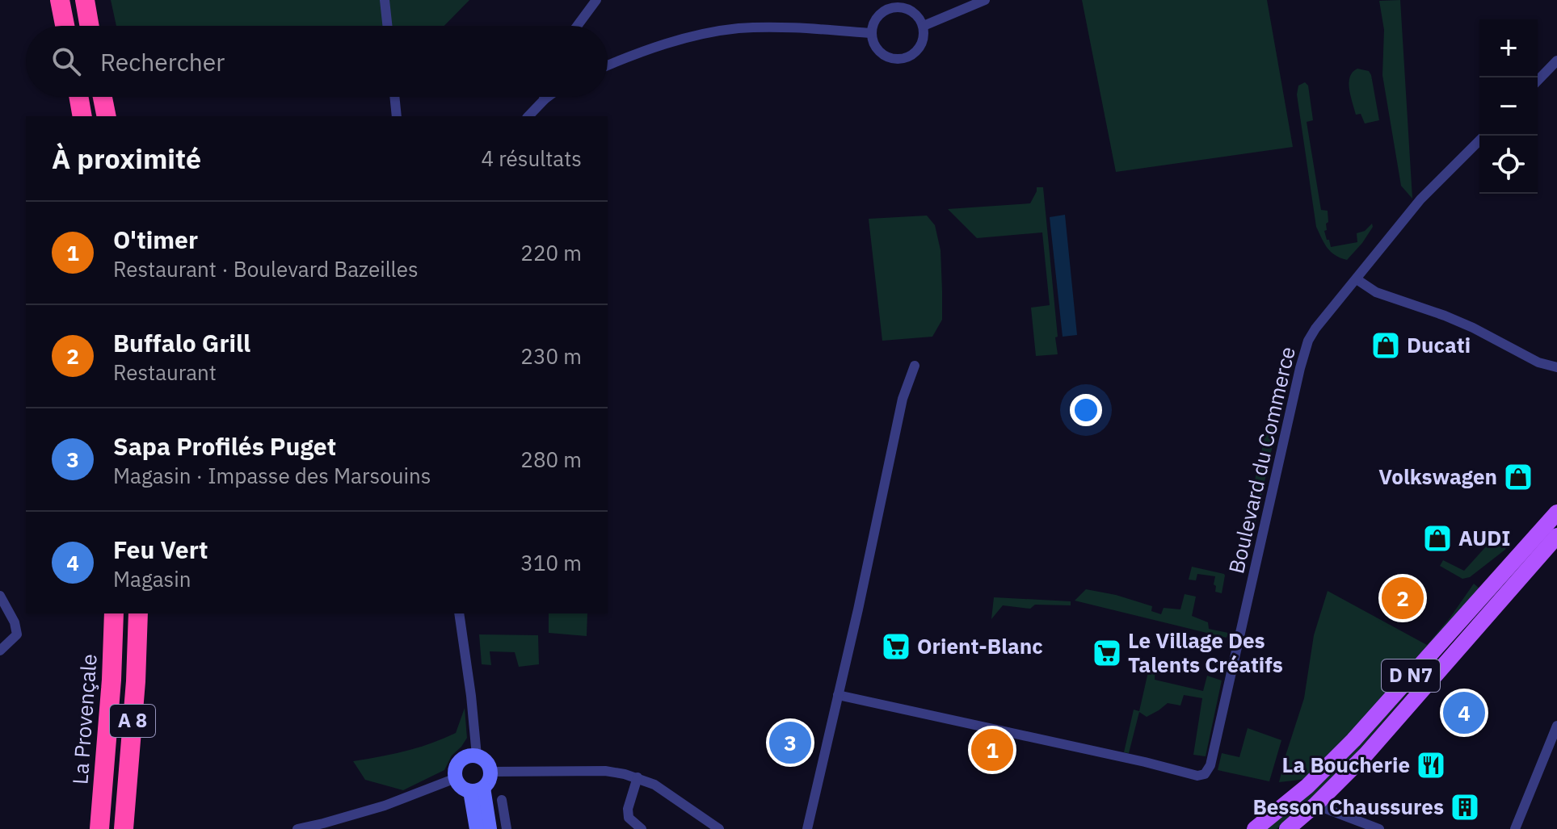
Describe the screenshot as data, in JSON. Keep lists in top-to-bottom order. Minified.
{"streets":{"highway":["La Provençale","A 8"],"main road":["D N7"],"street":["Boulevard du Commerce"]},"places":{"shop":["Ducati","Volkswagen","AUDI"],"supermarket":["Orient-Blanc","Le Village Des Talents Créatifs"],"restaurant":["La Boucherie"],"building":["Besson Chaussures"]},"page":{"map_buttons":["+","−"],"search":"Rechercher","heading":["À proximité","4 résultats"],"list":[{"mark":"1","name":"O'timer","note":"Restaurant · Boulevard Bazeilles","value":"220 m"},{"mark":"2","name":"Buffalo Grill","note":"Restaurant","value":"230 m"},{"mark":"3","name":"Sapa Profilés Puget","note":"Magasin · Impasse des Marsouins","value":"280 m"},{"mark":"4","name":"Feu Vert","note":"Magasin","value":"310 m"}],"pins":["2","4","3","1"]}}
